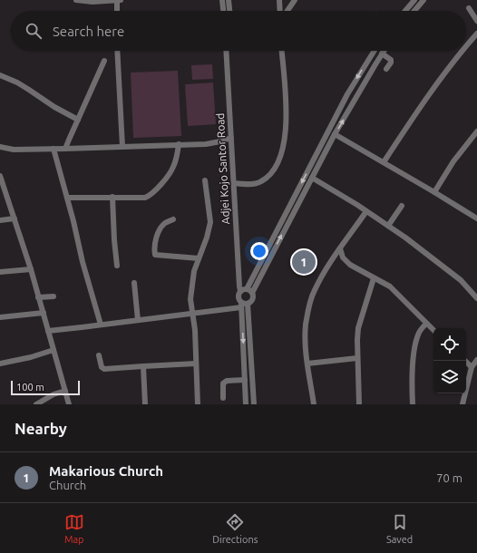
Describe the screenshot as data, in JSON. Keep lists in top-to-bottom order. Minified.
{"streets":{"street":["Adjei Kojo Santor Road"]},"scale_bar":"100 m","page":{"search":"Search here","pins":"1","scale":"100 m","heading":"Nearby","list":[{"mark":"1","name":"Makarious Church","note":"Church","value":"70 m"}],"nav":["Map","Directions","Saved"]}}
